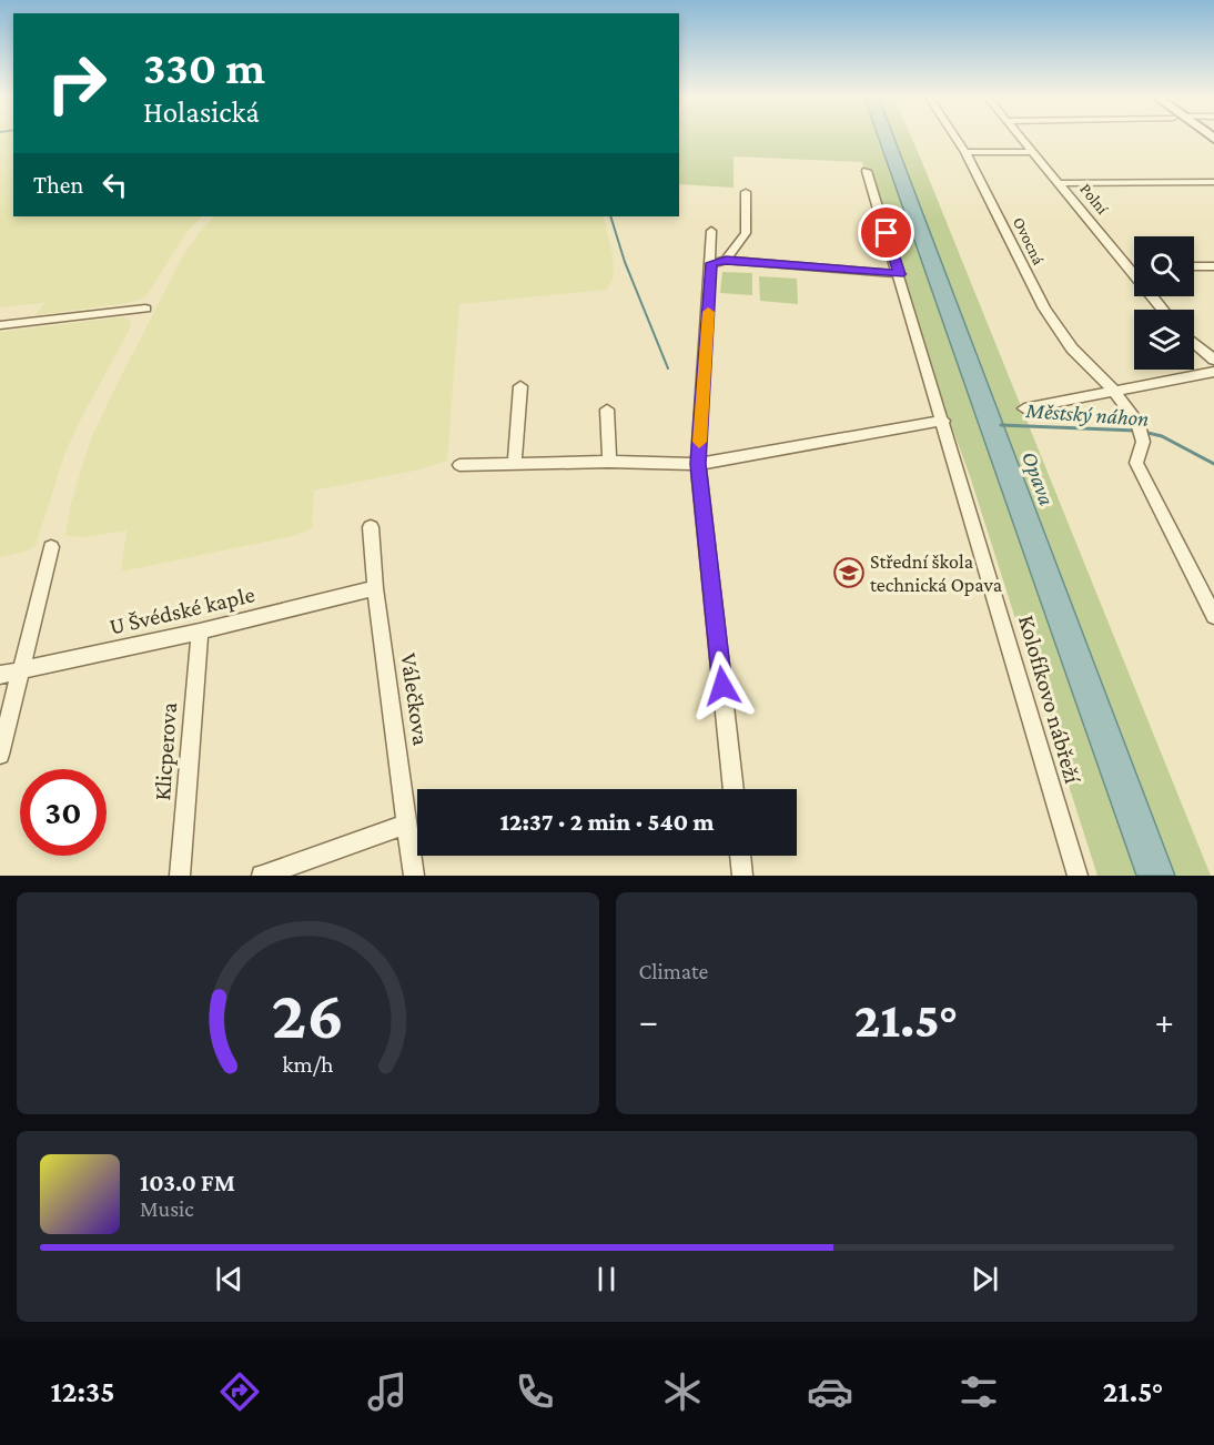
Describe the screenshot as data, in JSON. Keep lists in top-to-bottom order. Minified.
{"streets":{"street":["Polní","Ovocná","U Švédské kaple","Válečkova","Kolofíkovo nábřeží","Klicperova"]},"crossings":[["U Švédské kaple","Válečkova"],["U Švédské kaple","Klicperova"]],"water":["Městský náhon","Opava"],"places":{"school or university":["Střední škola technická Opava"]},"page":{"turn":["330 m","Holasická"],"then":"Then","limit":"30","trip":"12:37 · 2 min · 540 m","tile":"Climate","heat":["−","21.5°","+"],"song":["103.0 FM","Music"],"tabs":["12:35","21.5°"],"gauge":["26","km/h"]}}
